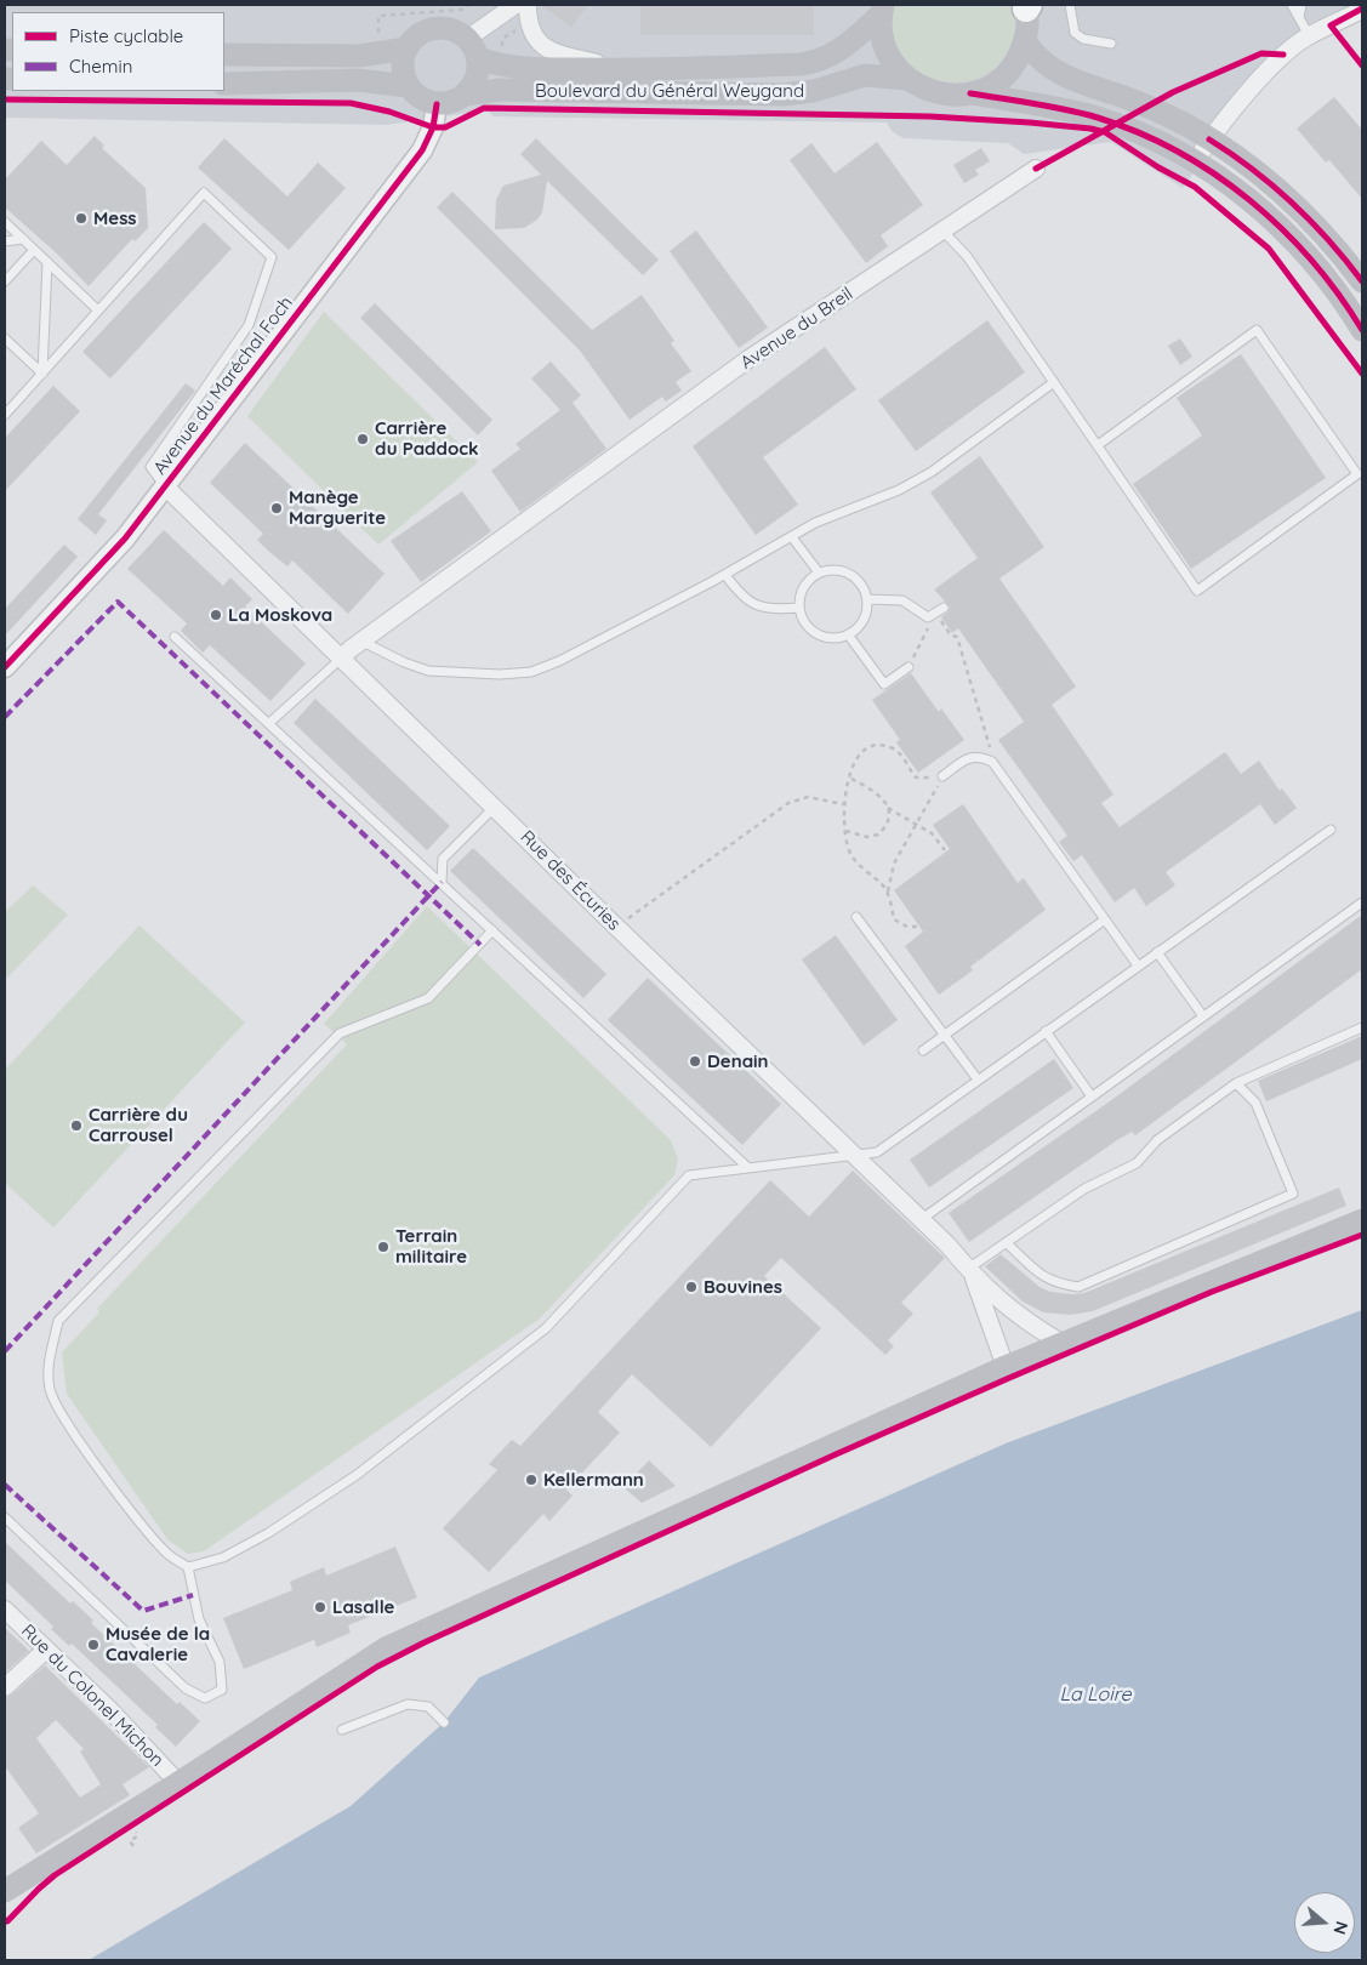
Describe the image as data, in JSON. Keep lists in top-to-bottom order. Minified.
{"streets":{"main road":["Boulevard du Général Weygand"],"street":["Avenue du Breil","Avenue du Maréchal Foch","Rue des Écuries","Rue du Colonel Michon"]},"crossings":[["Boulevard du Général Weygand","Avenue du Maréchal Foch"],["Avenue du Breil","Rue des Écuries"],["Avenue du Maréchal Foch","Rue des Écuries"]],"water":["La Loire"],"places":["Mess","Carrière du Paddock","Manège Marguerite","La Moskova","Denain","Carrière du Carrousel","Terrain militaire","Bouvines","Kellermann","Lasalle","Musée de la Cavalerie"],"legend":["Piste cyclable","Chemin"],"north":"right"}
